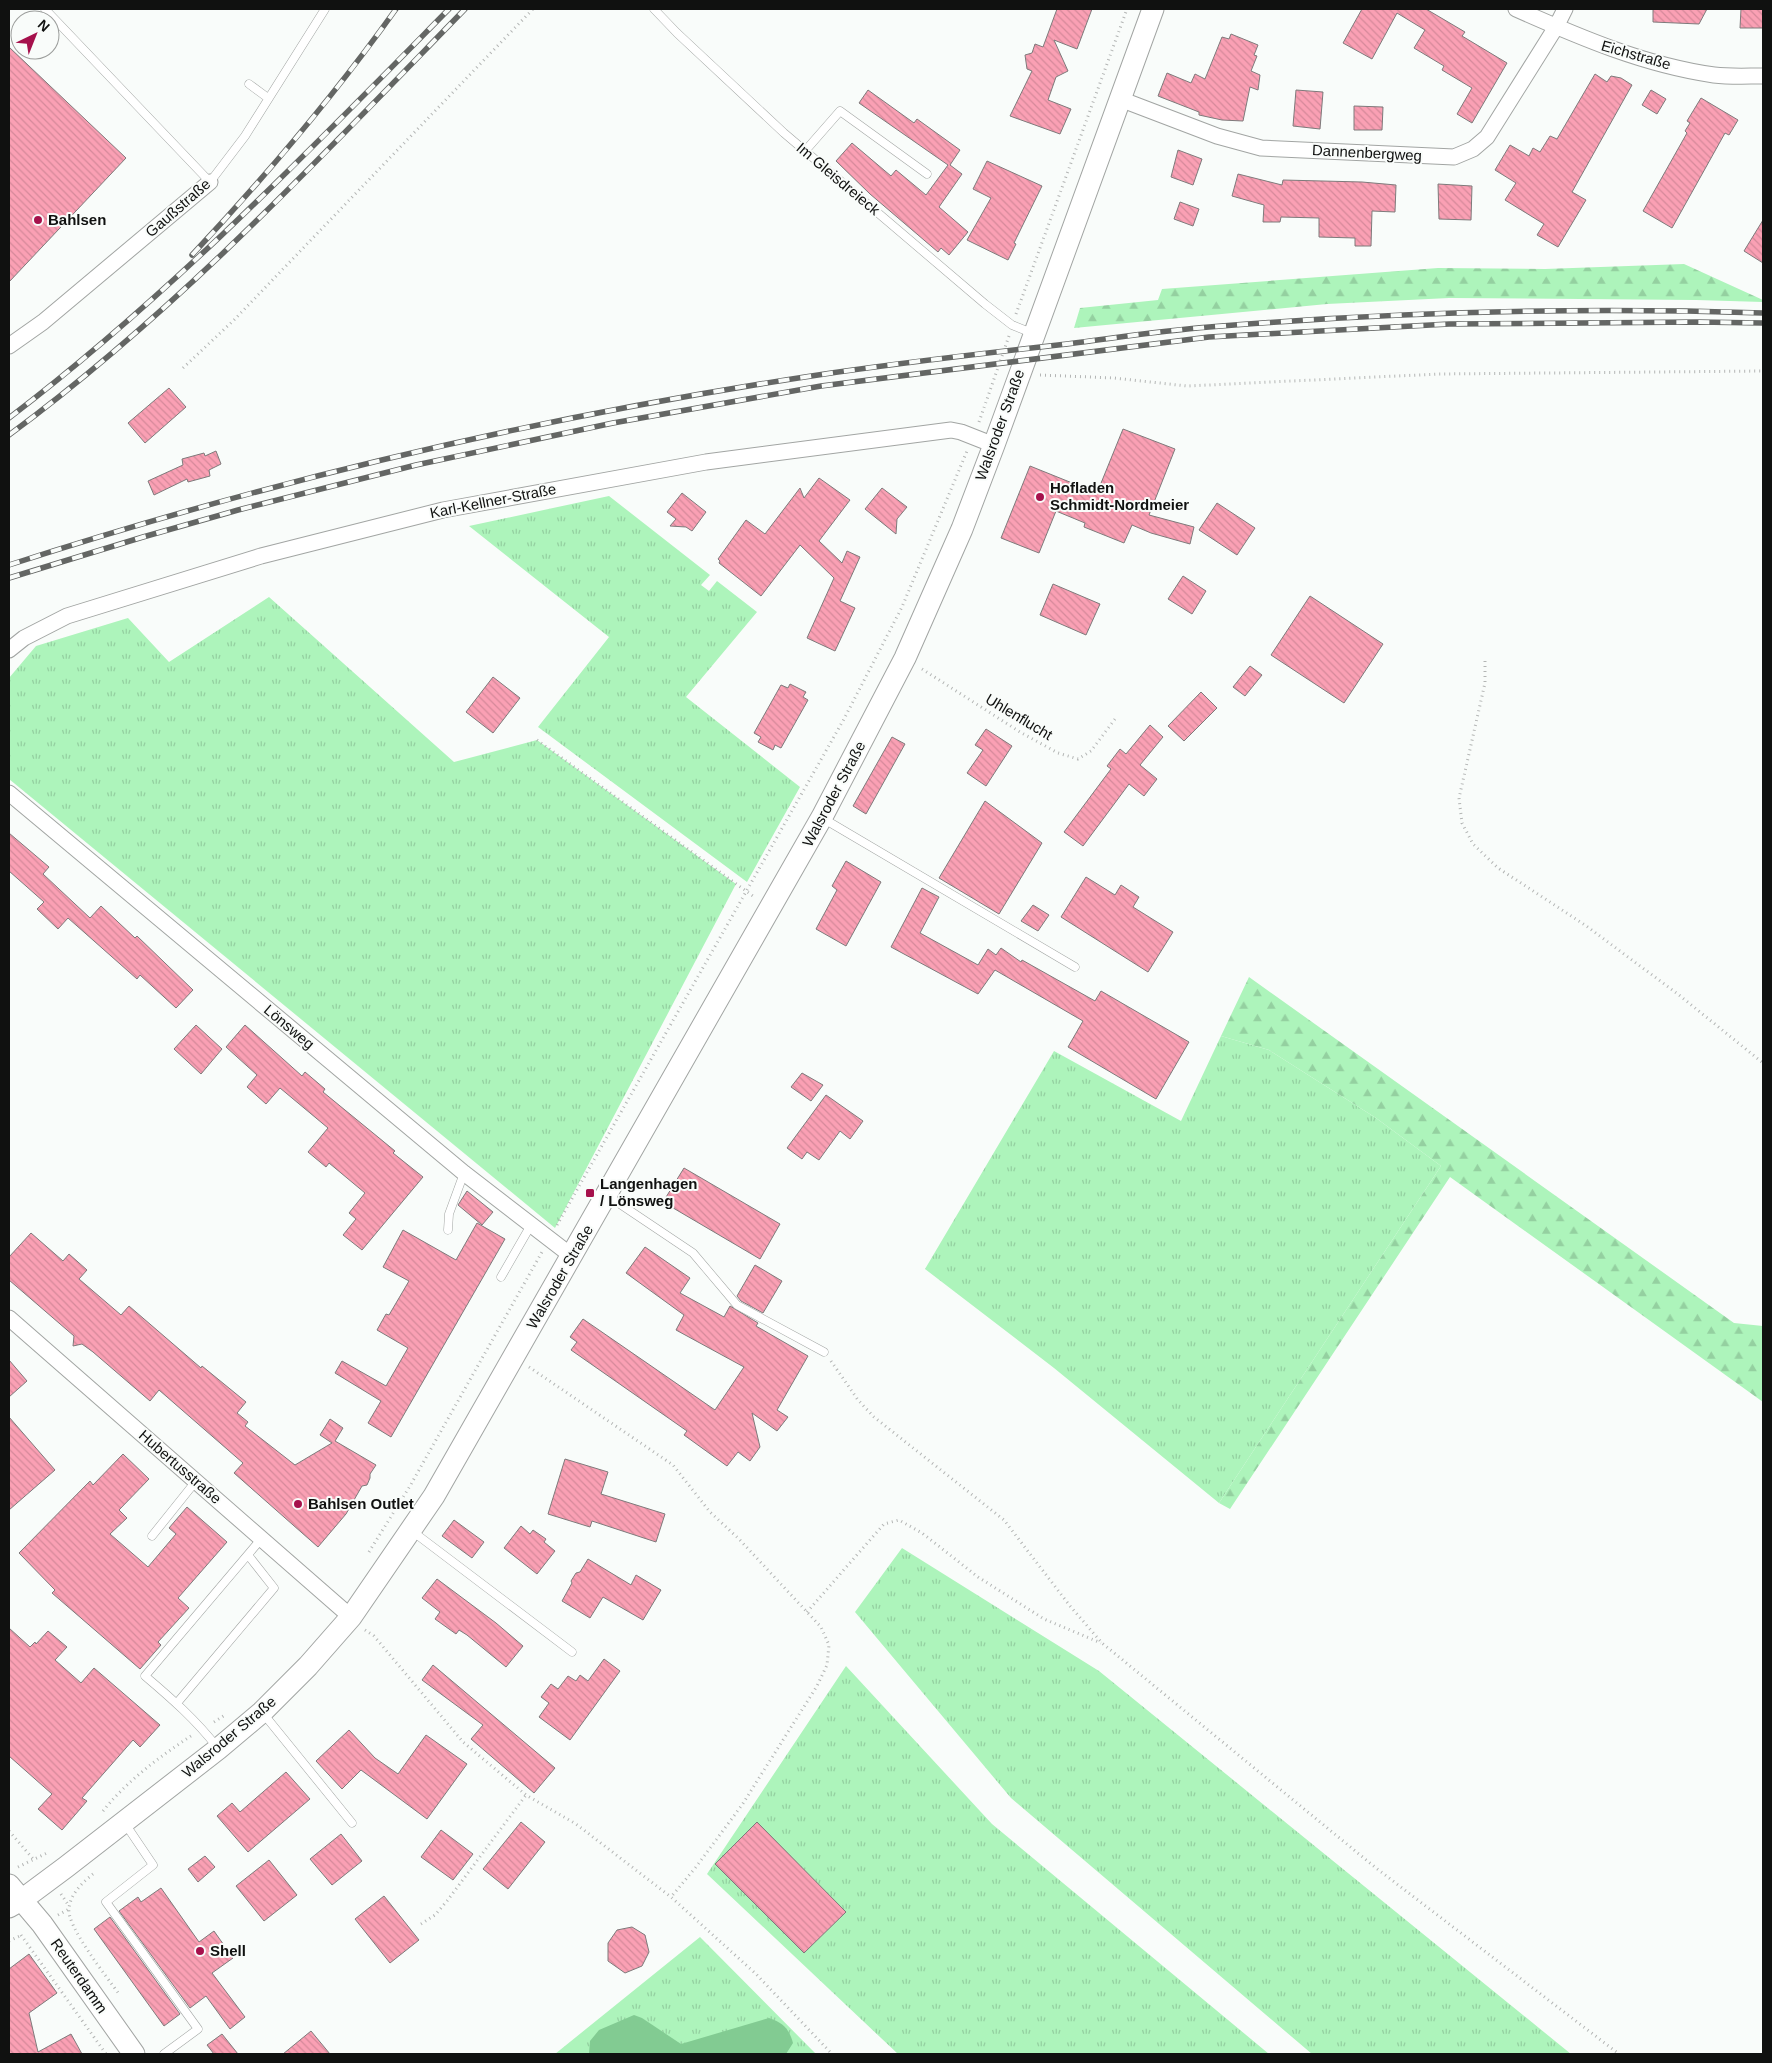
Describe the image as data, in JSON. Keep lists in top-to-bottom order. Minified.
{"streets":{"street":["Eichstraße","Dannenbergweg","Gaußstraße","Walsroder Straße","Karl-Kellner-Straße","Lönsweg","Hubertusstraße","Reuterdamm"],"lane":["Im Gleisdreieck"],"path":["Uhlenflucht"]},"crossings":[["Eichstraße","Dannenbergweg"],["Dannenbergweg","Walsroder Straße"],["Im Gleisdreieck","Walsroder Straße"],["Walsroder Straße","Karl-Kellner-Straße"],["Walsroder Straße","Uhlenflucht"],["Walsroder Straße","Lönsweg"],["Walsroder Straße","Hubertusstraße"],["Walsroder Straße","Reuterdamm"]],"places":{"other":["Bahlsen","Hofladen Schmidt-Nordmeier","Bahlsen Outlet","Shell"],"transit":["Langenhagen / Lönsweg"]},"north":"top right"}
